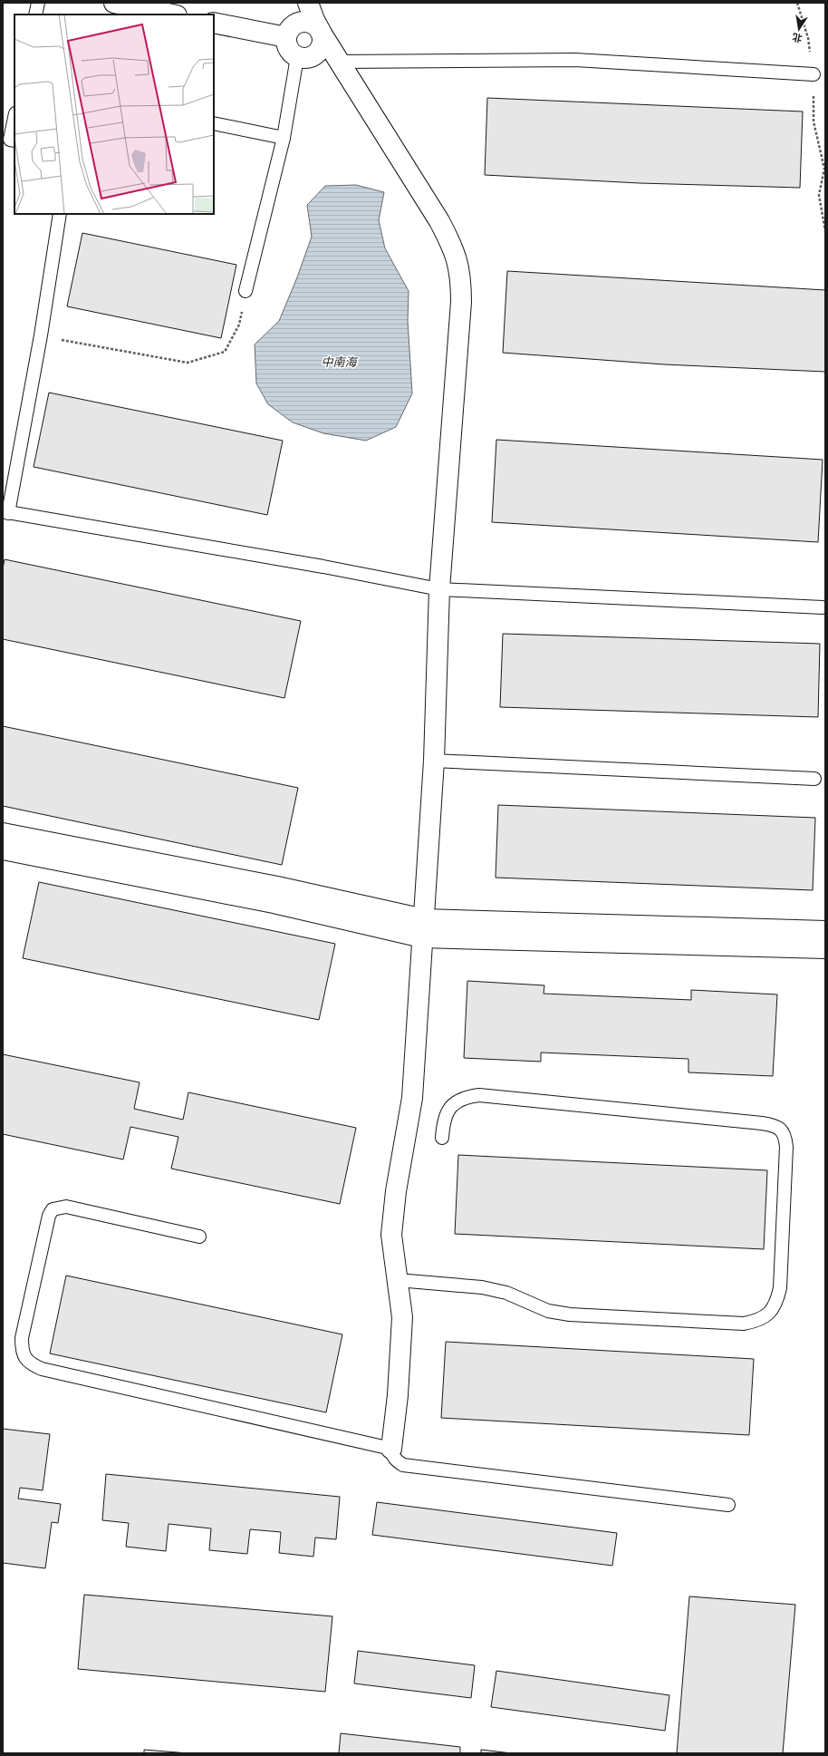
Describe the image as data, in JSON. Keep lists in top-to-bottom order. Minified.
{"water":["中南海"],"north":"bottom"}
